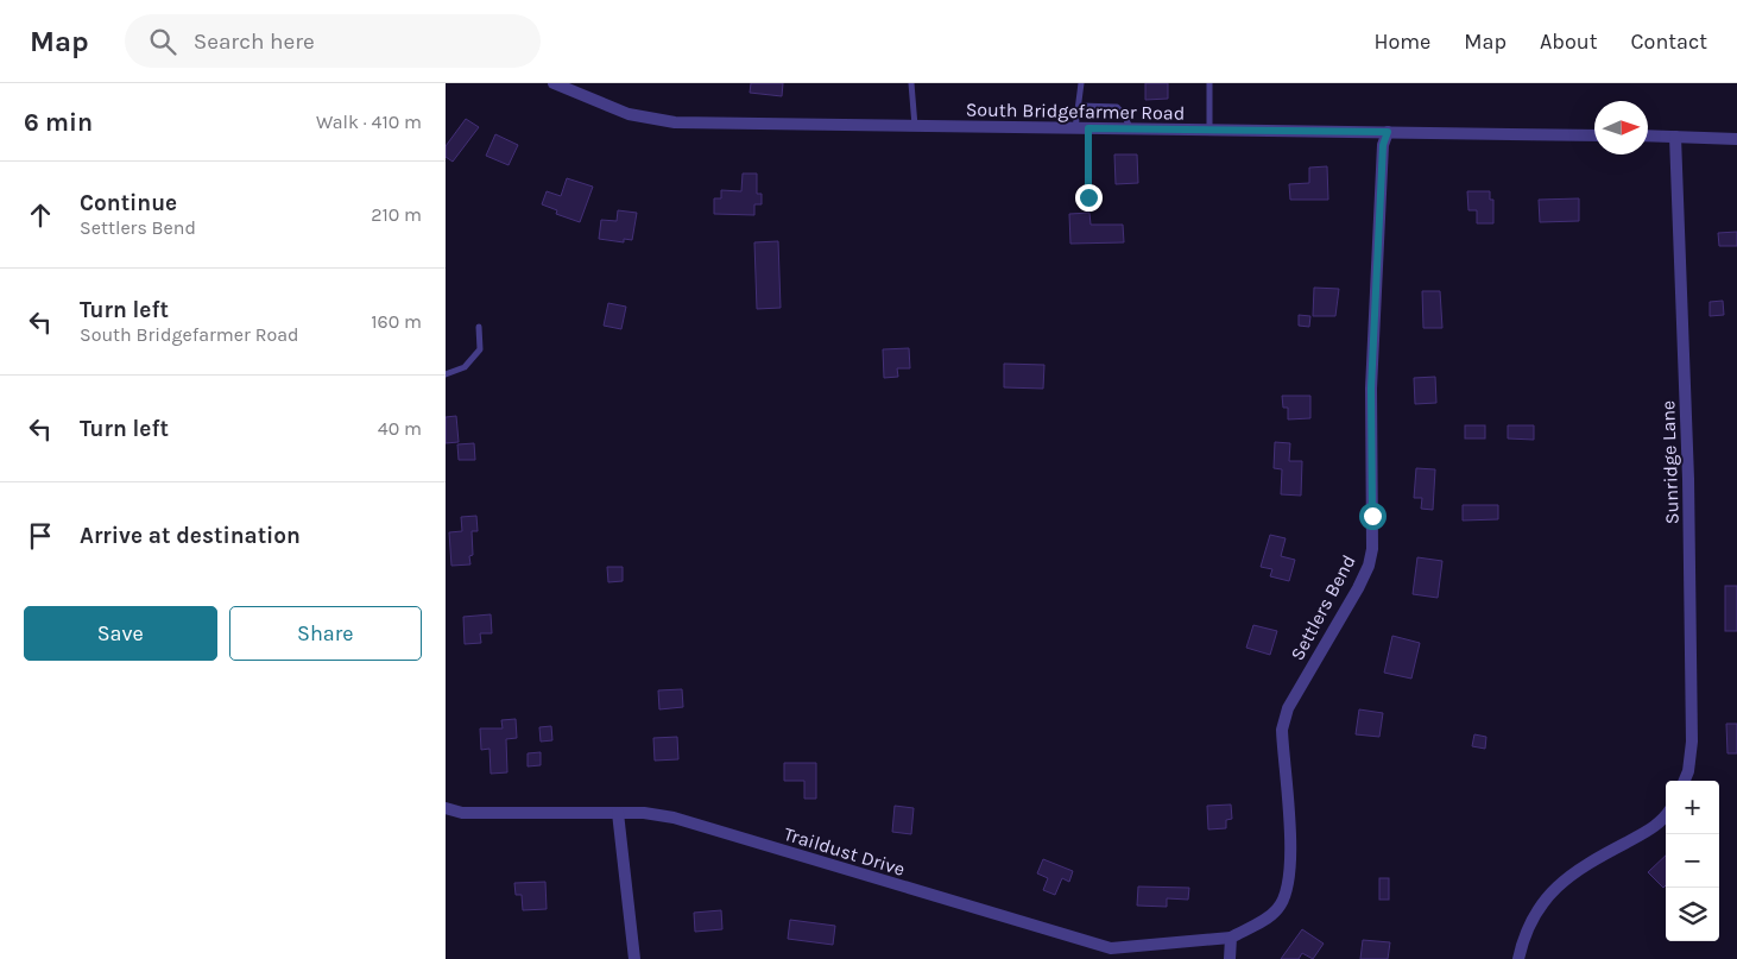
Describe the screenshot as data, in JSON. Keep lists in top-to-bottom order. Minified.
{"streets":{"street":["South Bridgefarmer Road","Sunridge Lane","Settlers Bend","Traildust Drive"]},"crossings":[["South Bridgefarmer Road","Settlers Bend"],["Settlers Bend","Traildust Drive"]],"north":"right","page":{"header":"Map","search":"Search here","nav":["Home","Map","About","Contact"],"heading":["6 min","Walk · 410 m"],"list":[["Continue","Settlers Bend","210 m"],["Turn left","South Bridgefarmer Road","160 m"],["Turn left","40 m"],"Arrive at destination"],"buttons":["Save","Share"],"map_buttons":["+","−"]}}
